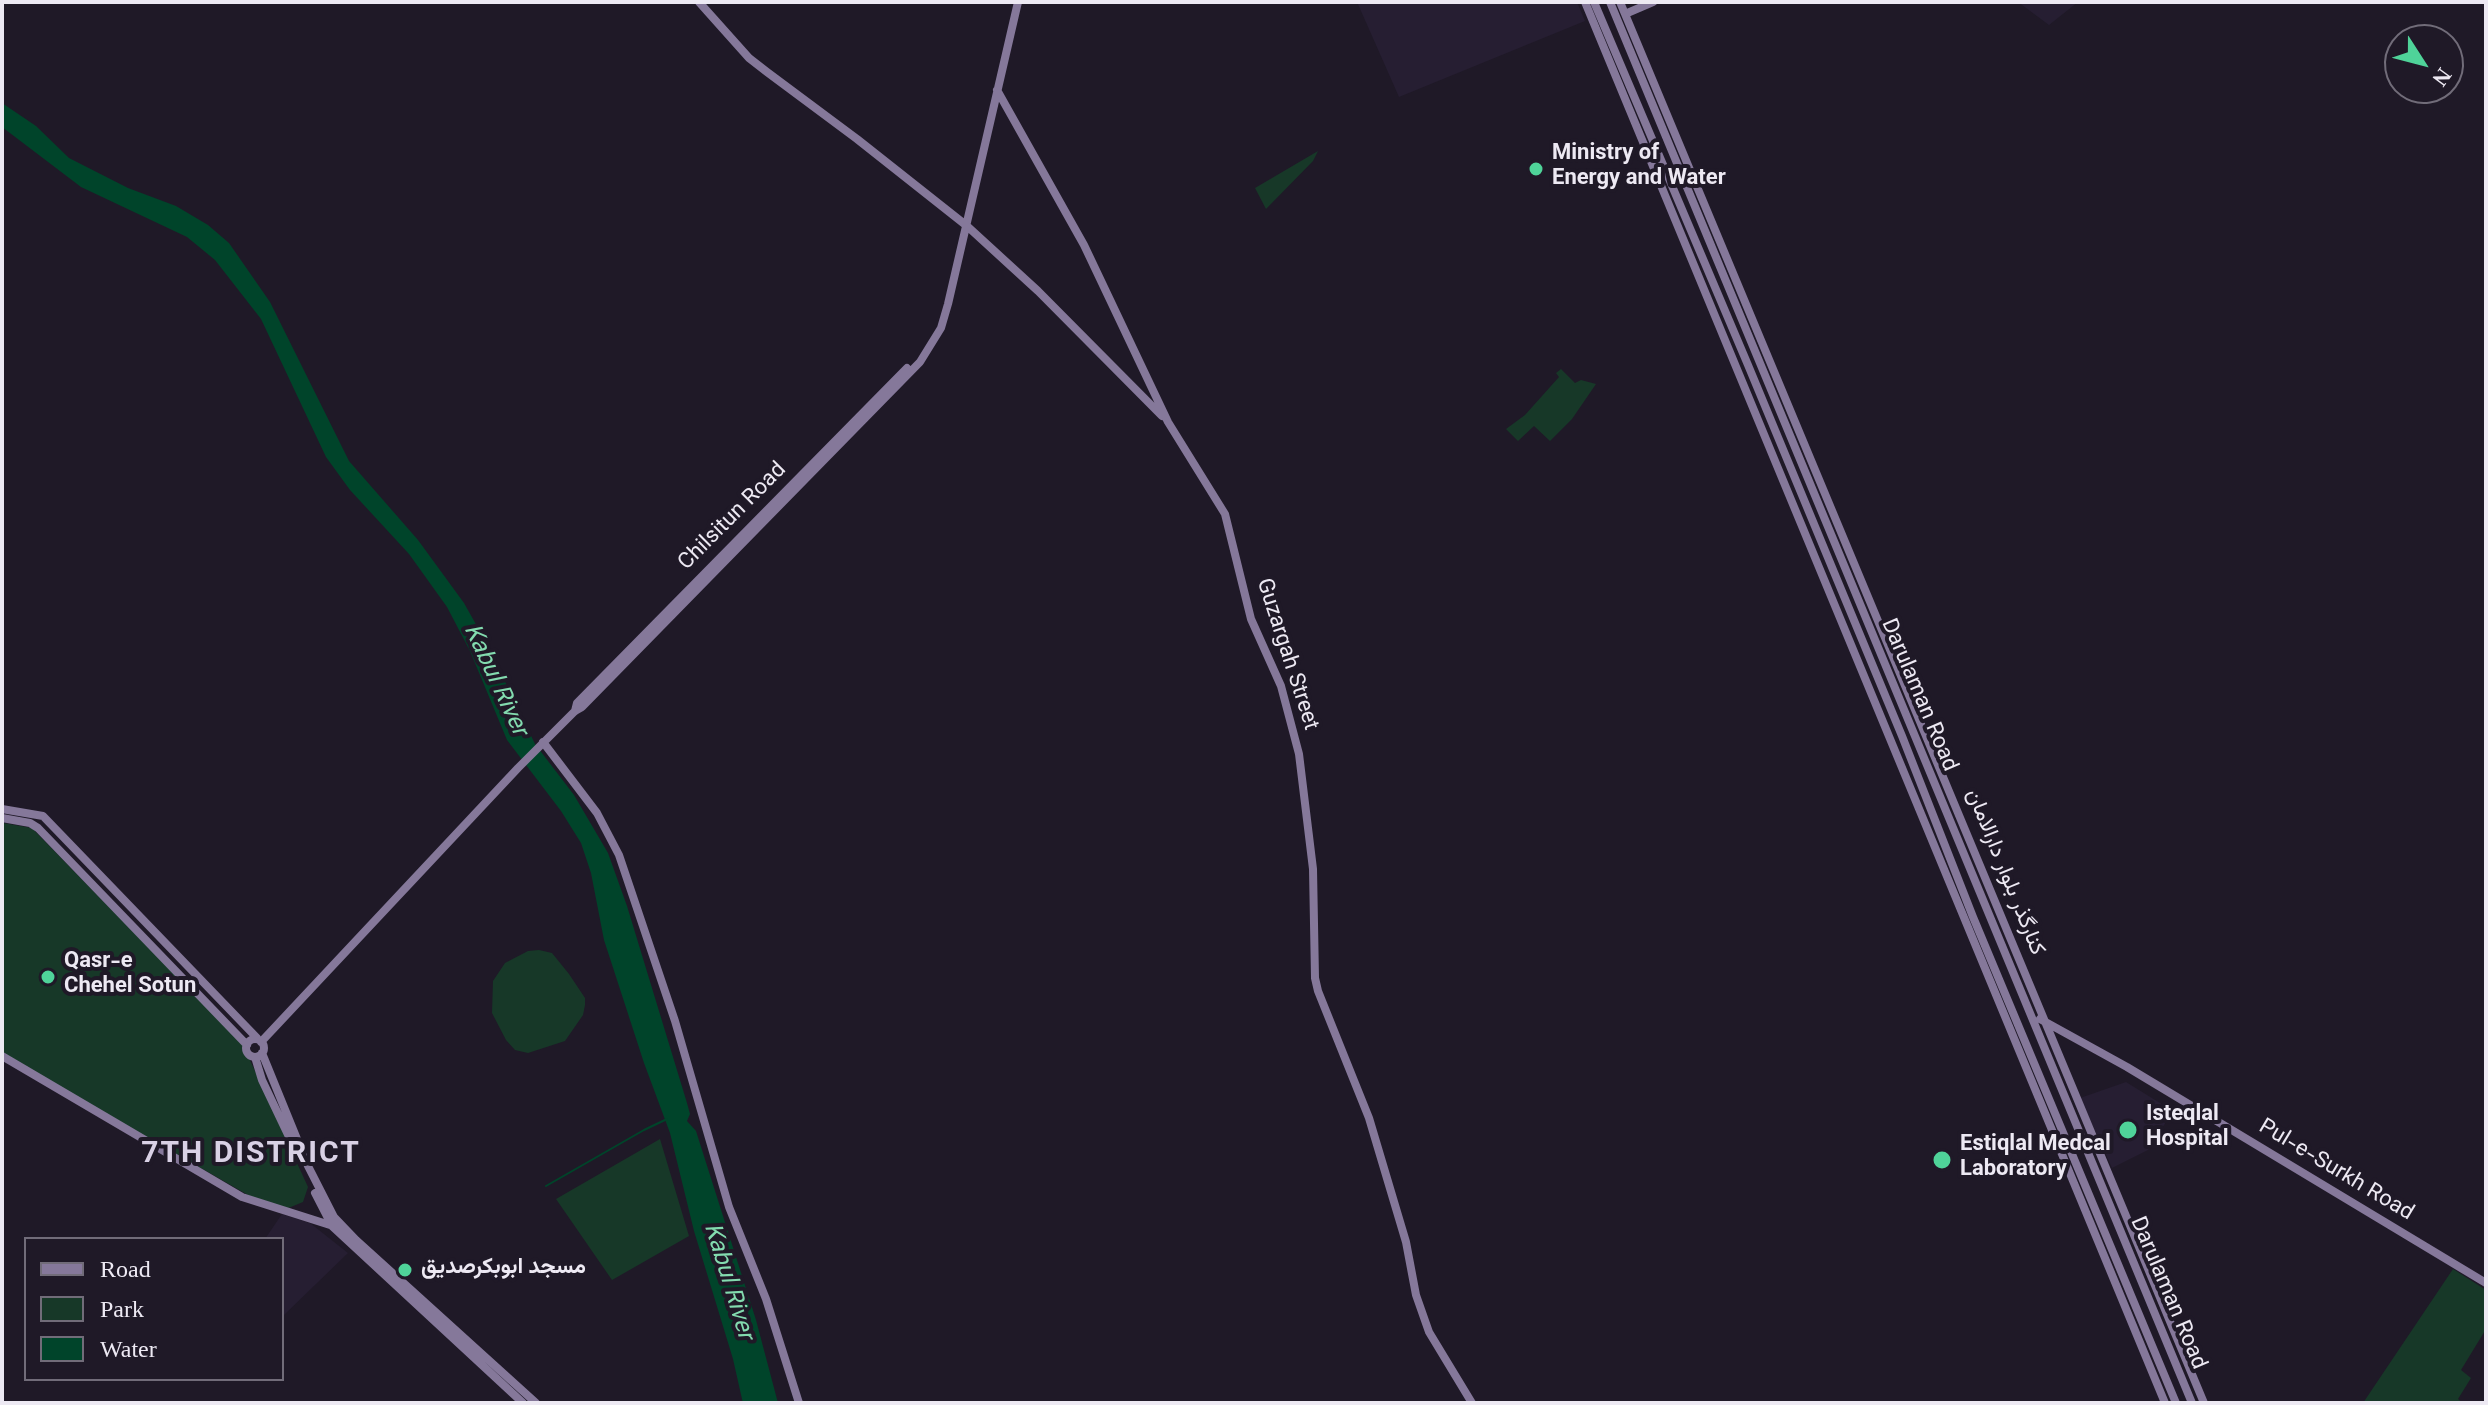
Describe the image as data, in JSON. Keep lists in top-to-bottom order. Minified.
{"streets":{"main road":["Chilsitun Road","Guzargah Street","Darulaman Road","کنارگذر بلوار دارالامان","Pul-e-Surkh Road"]},"crossings":[["Chilsitun Road","Guzargah Street"],["Darulaman Road","کنارگذر بلوار دارالامان"],["کنارگذر بلوار دارالامان","Pul-e-Surkh Road"]],"districts":["7TH DISTRICT"],"water":["Kabul River"],"places":["Ministry of Energy and Water","Qasr-e Chehel Sotun","Isteqlal Hospital","Estiqlal Medcal Laboratory","مسجد ابوبکرصدیق"],"legend":["Road","Park","Water"],"north":"bottom right"}
